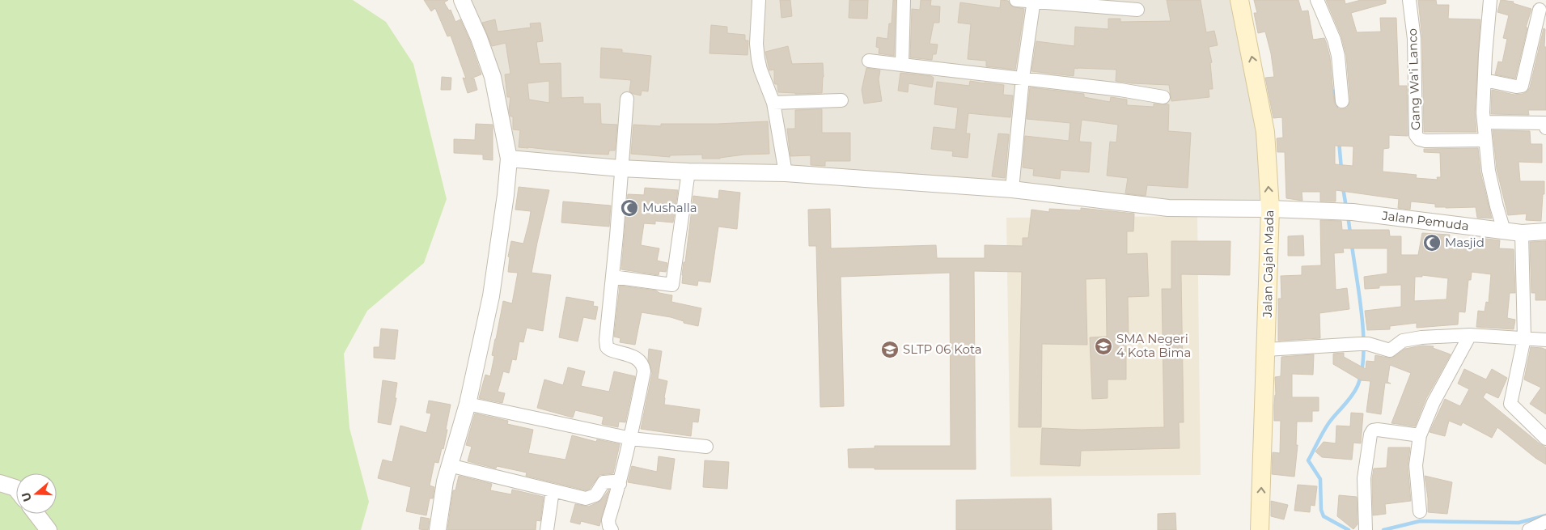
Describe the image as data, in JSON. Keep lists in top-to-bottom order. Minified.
{"streets":{"main road":["Jalan Gajah Mada"],"street":["Gang Wa'i Lanco","Jalan Pemuda"]},"crossings":[["Jalan Pemuda","Jalan Gajah Mada"]],"one_way":["Jalan Gajah Mada"],"places":{"mosque":["Mushalla","Masjid"],"school or university":["SMA Negeri 4 Kota Bima","SLTP 06 Kota"]},"north":"left"}
